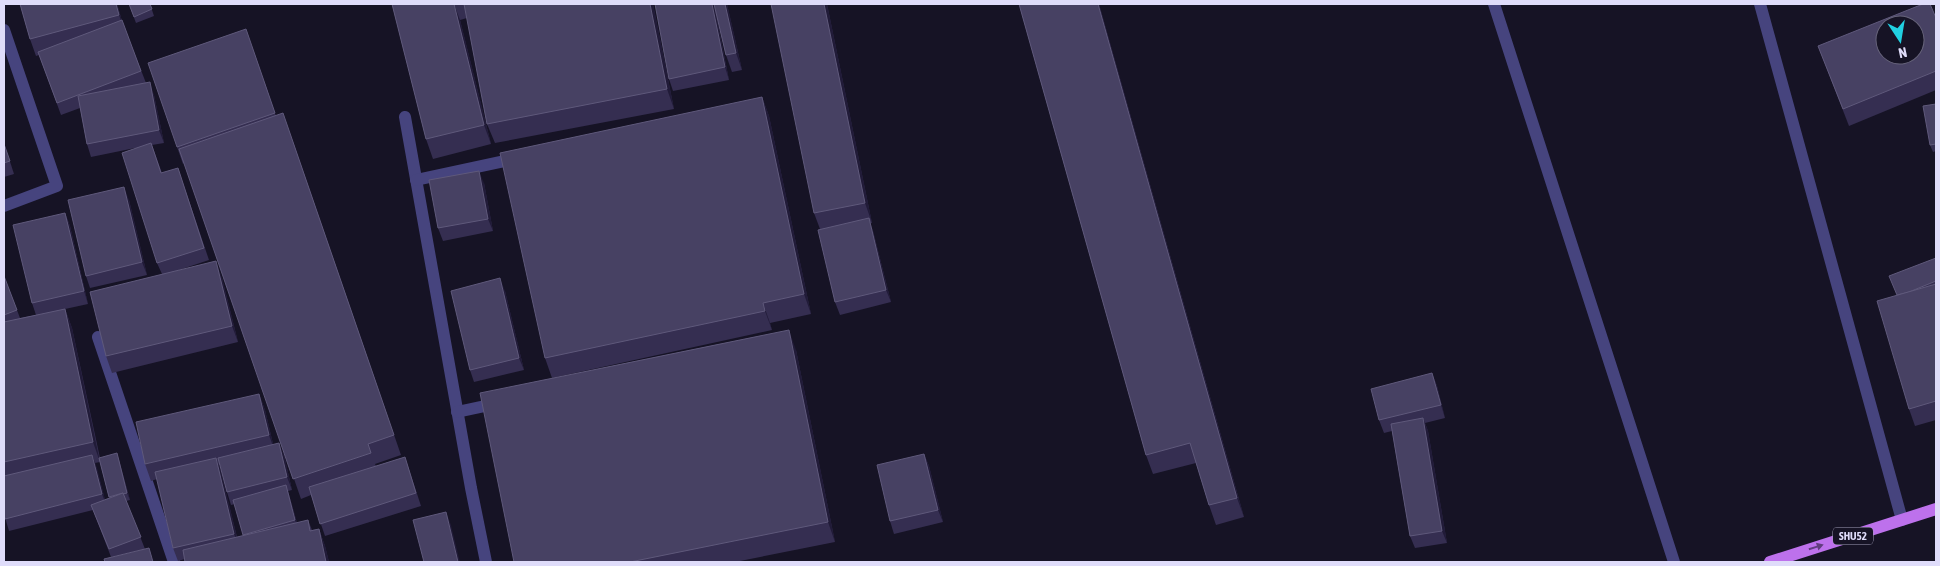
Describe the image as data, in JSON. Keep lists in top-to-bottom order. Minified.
{"streets":{"main road":["SHU52"]},"north":"bottom"}
